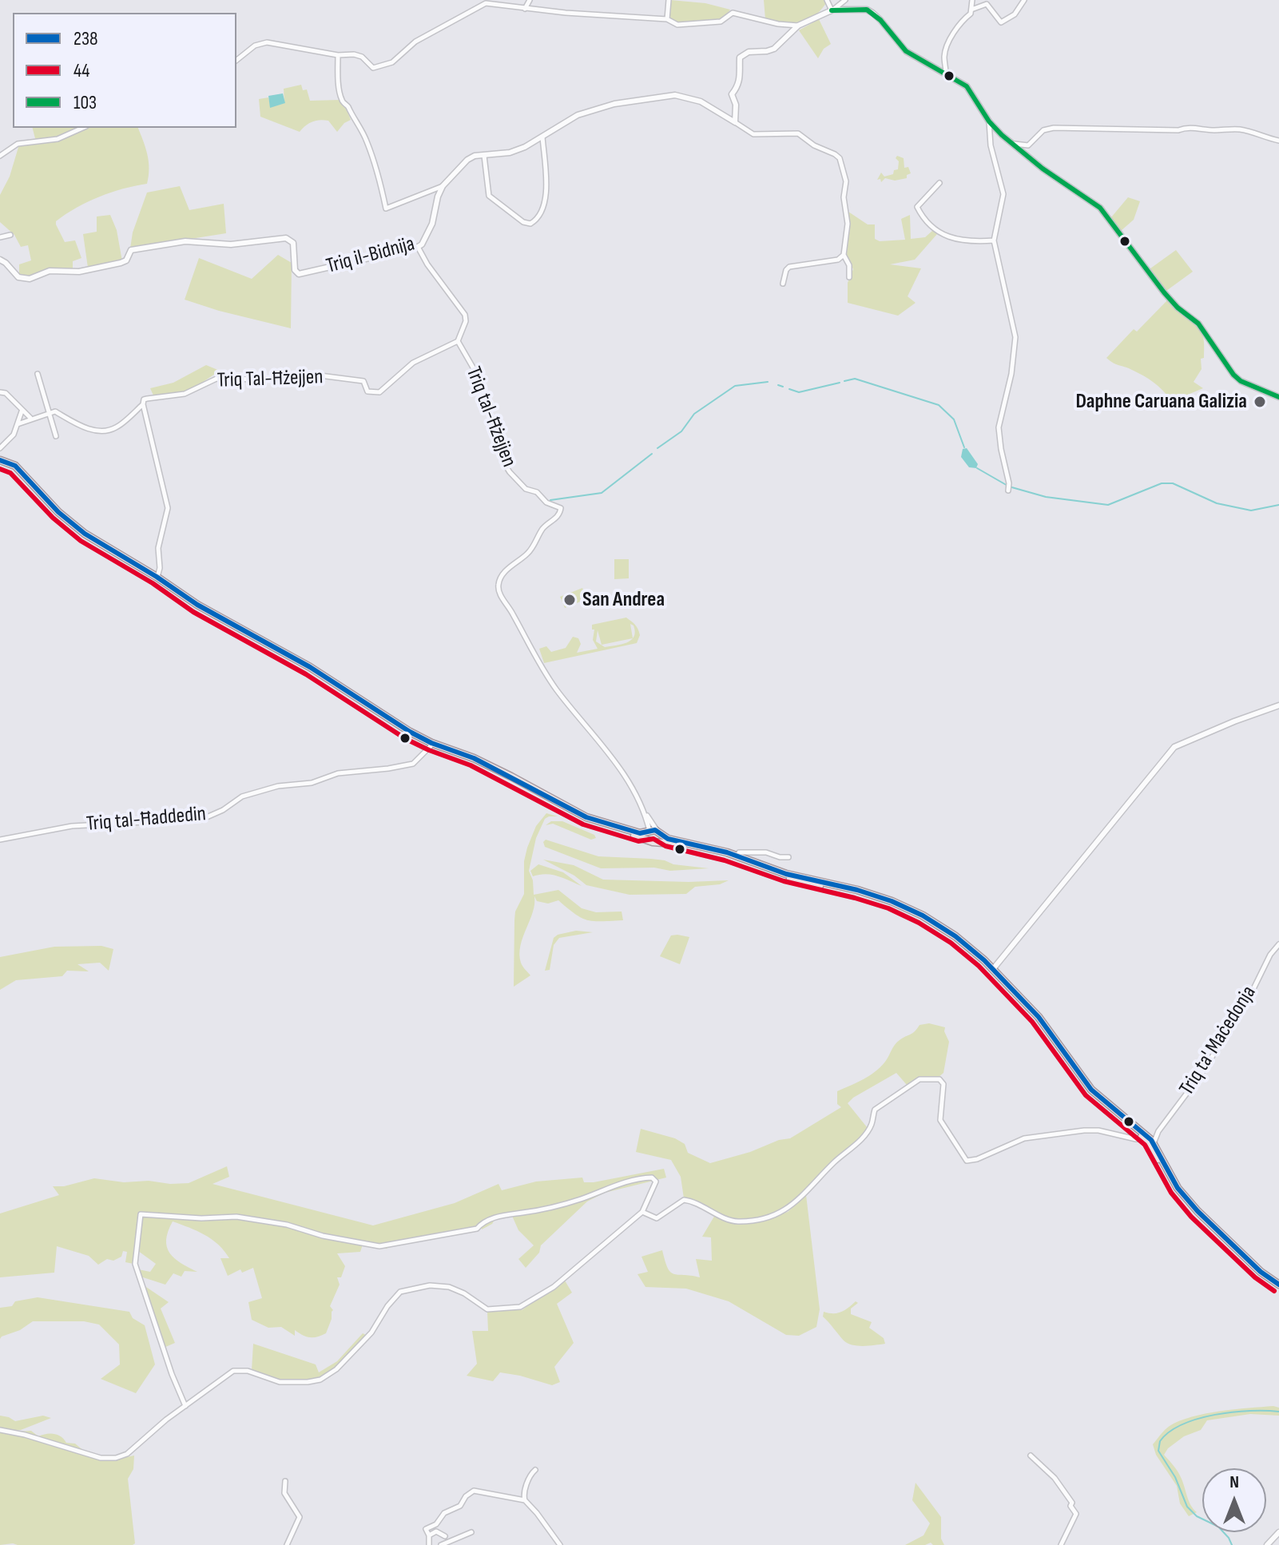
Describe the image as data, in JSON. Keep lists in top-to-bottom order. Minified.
{"streets":{"street":["Triq il-Bidnija","Triq Tal-Ħżejjen","Triq tal-Ħżejjen","Triq tal-Ħaddedin","Triq ta' Maċedonja"]},"crossings":[["Triq Tal-Ħżejjen","Triq tal-Ħżejjen"]],"places":["Daphne Caruana Galizia","San Andrea"],"lines":["transit line 103","transit line 238","transit line 44"],"legend":["238","44","103"],"north":"top"}
